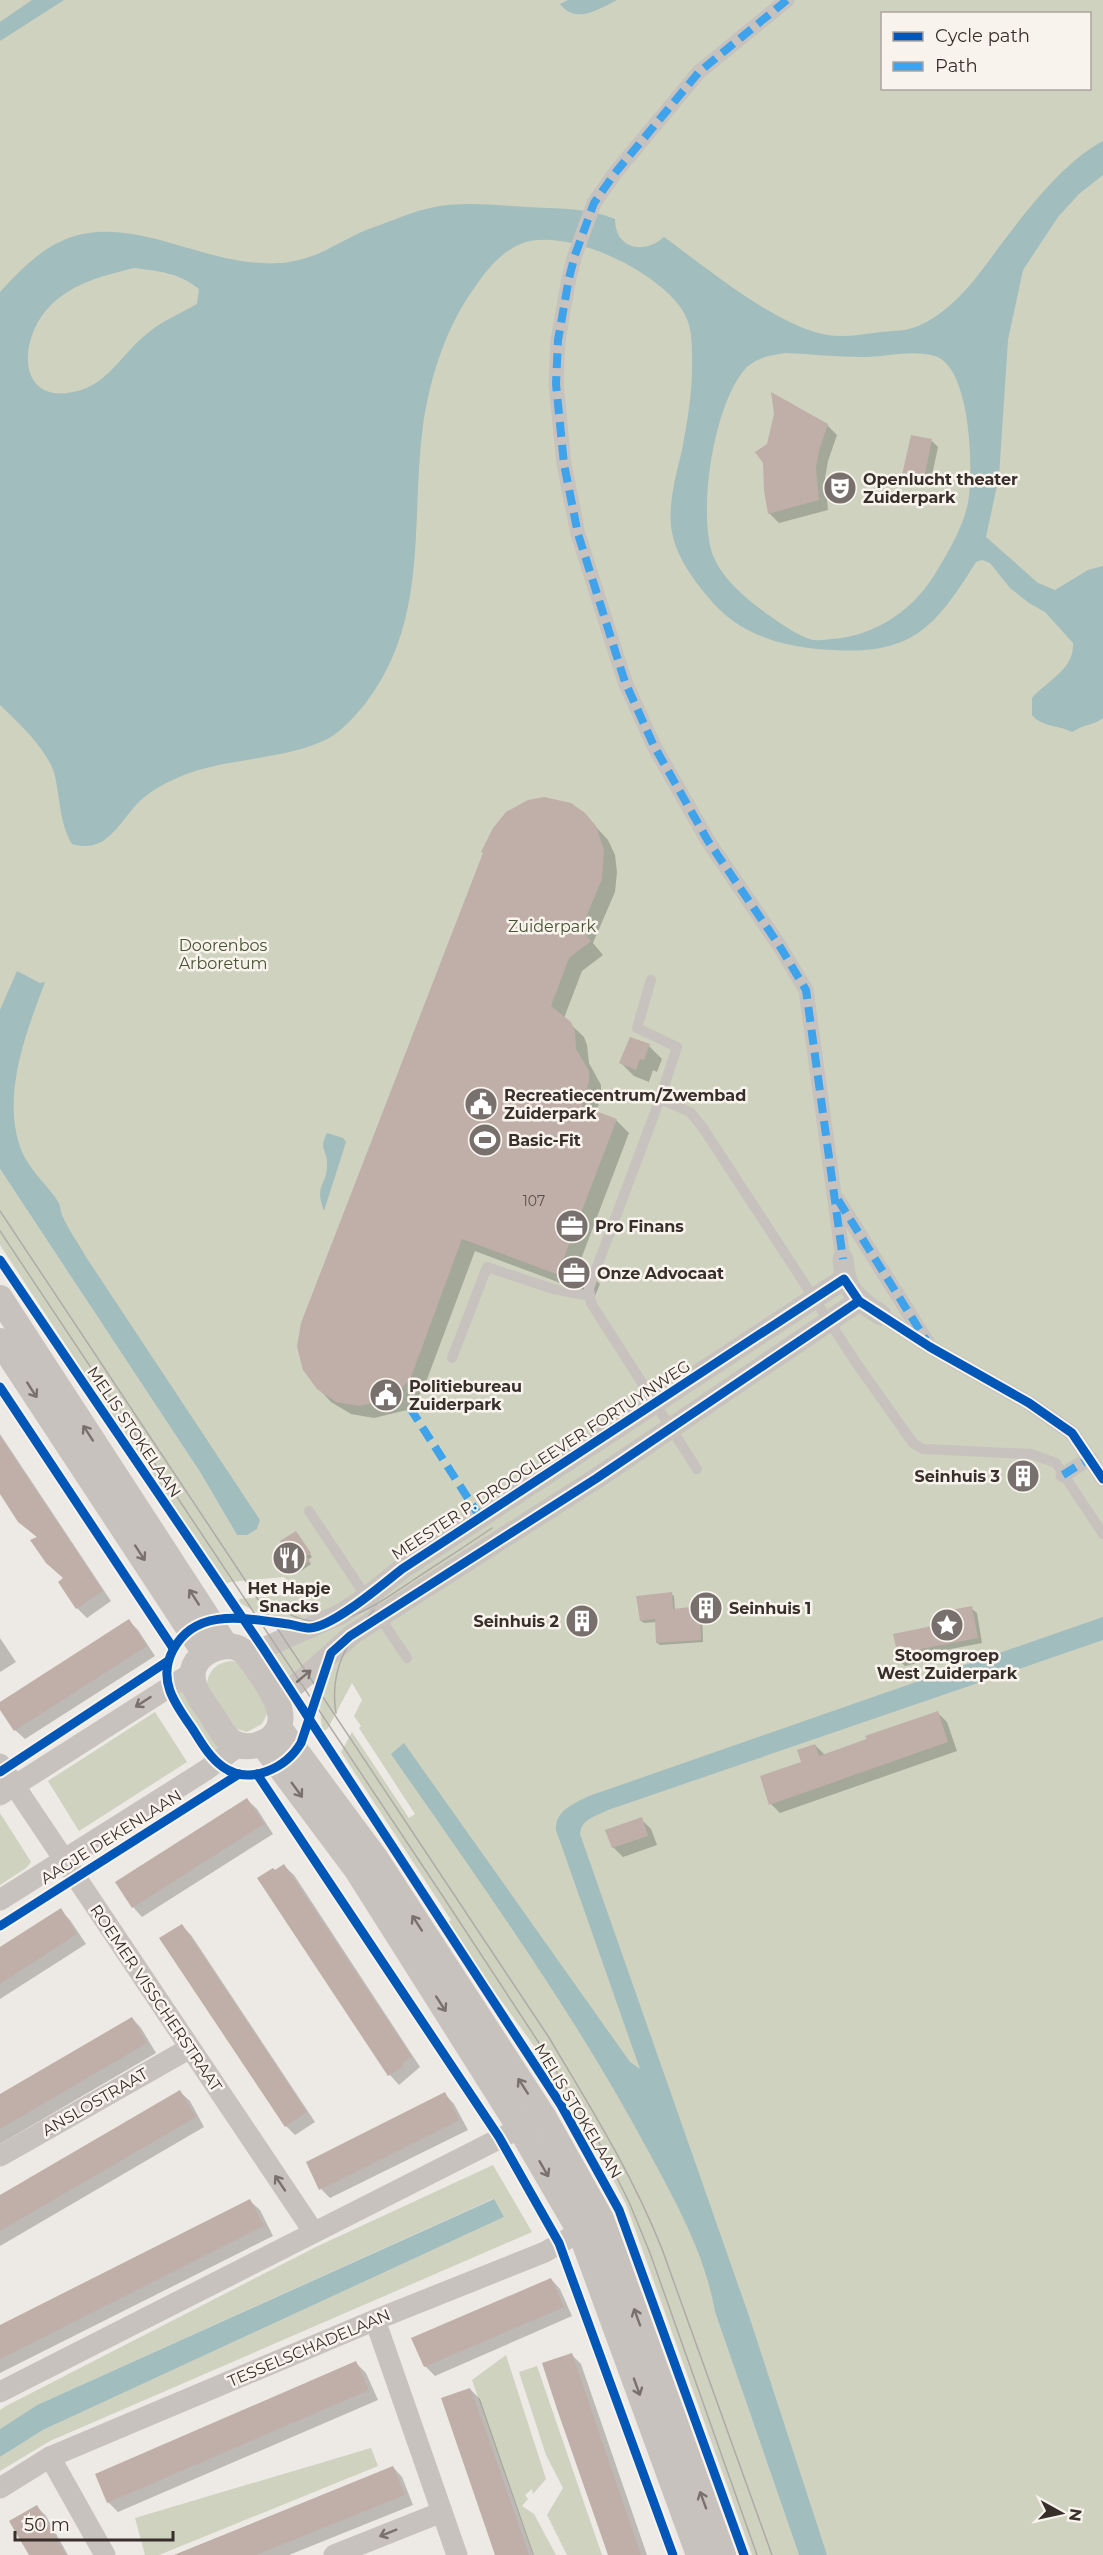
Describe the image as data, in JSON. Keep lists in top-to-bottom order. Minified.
{"streets":{"street":["MEESTER P. DROOGLEEVER FORTUYNWEG","AAGJE DEKENLAAN","ROEMER VISSCHERSTRAAT","ANSLOSTRAAT","TESSELSCHADELAAN"],"cycle path":["MELIS STOKELAAN"]},"crossings":[["AAGJE DEKENLAAN","ROEMER VISSCHERSTRAAT"],["ROEMER VISSCHERSTRAAT","ANSLOSTRAAT"]],"one_way":["ROEMER VISSCHERSTRAAT"],"parks":["Zuiderpark","Doorenbos Arboretum"],"places":{"theatre":["Openlucht theater Zuiderpark"],"public building":["Recreatiecentrum/Zwembad Zuiderpark","Politiebureau Zuiderpark"],"sports":["Basic-Fit"],"office":["Pro Finans","Onze Advocaat"],"building":["Seinhuis 3","Seinhuis 1","Seinhuis 2"],"restaurant":["Het Hapje Snacks"],"place":["Stoomgroep West Zuiderpark"]},"house_numbers":["107"],"legend":["Cycle path","Path"],"scale_bar":"50 m","north":"right"}
